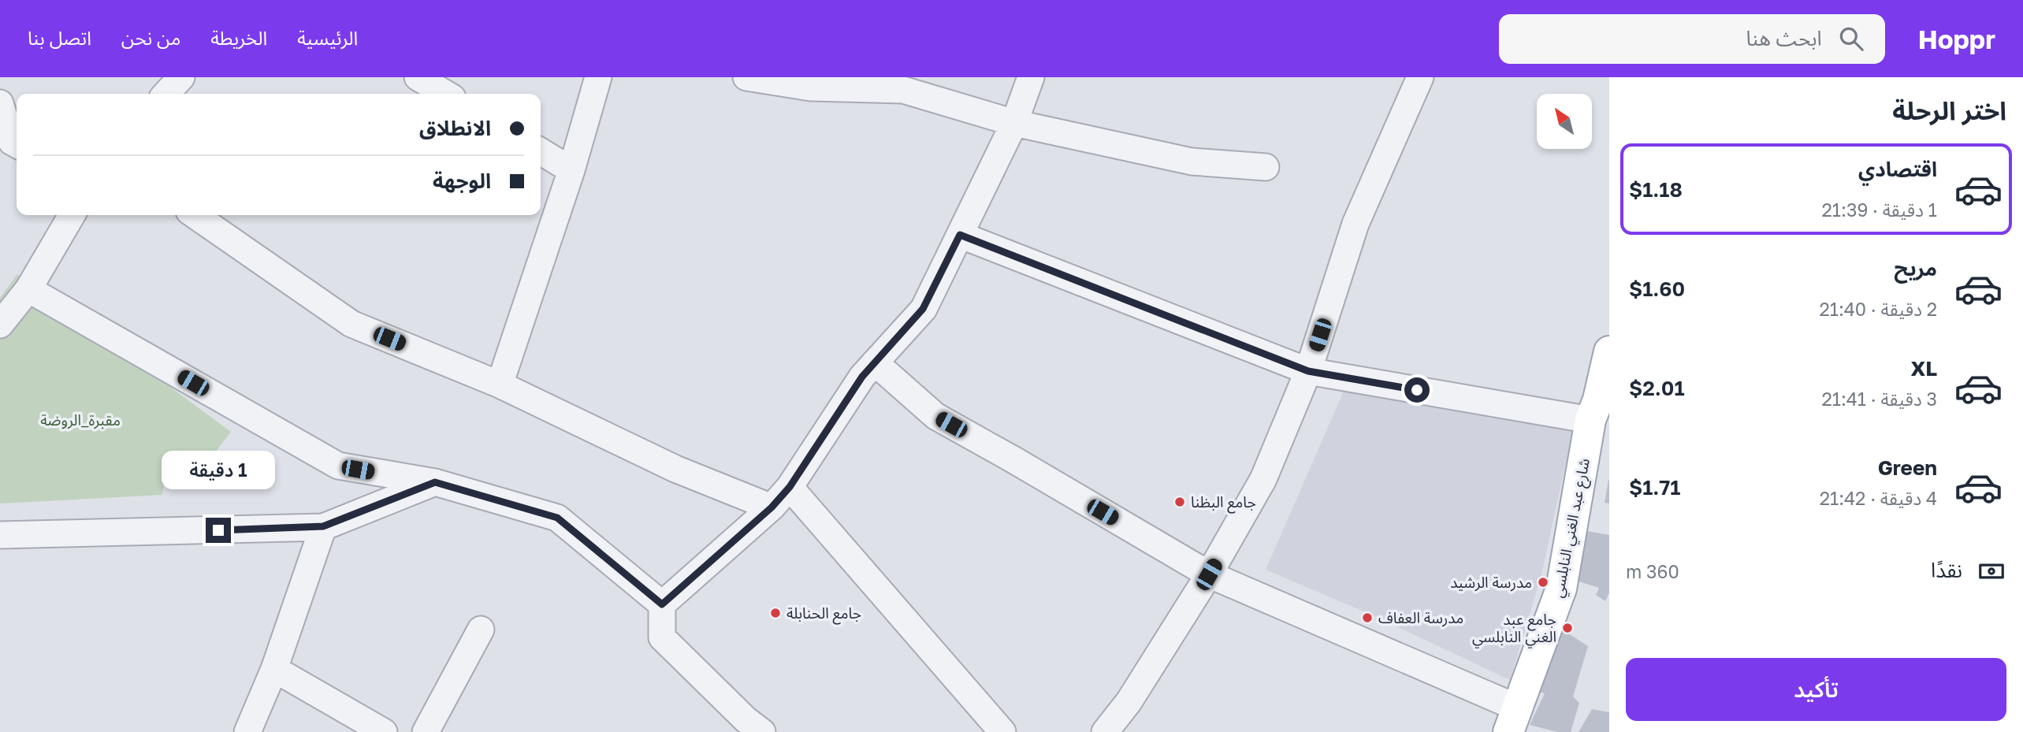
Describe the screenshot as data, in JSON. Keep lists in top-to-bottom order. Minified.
{"streets":{"main road":["شارع عبد الغني النابلسي"]},"parks":["مقبرة_الروضة"],"places":["جامع البظنا","مدرسة الرشيد","جامع الحنابلة","مدرسة العفاف","جامع عبد الغني النابلسي"],"north":"top left","page":{"header":"Hoppr","search":"ابحث هنا","nav":["الرئيسية","الخريطة","من نحن","اتصل بنا"],"heading":"اختر الرحلة","banner":["الانطلاق","الوجهة"],"list":[{"name":"اقتصادي","note":"1 دقيقة · 21:39","value":"$1.18"},{"name":"مريح","note":"2 دقيقة · 21:40","value":"$1.60"},{"name":"XL","note":"3 دقيقة · 21:41","value":"$2.01"},{"name":"Green","note":"4 دقيقة · 21:42","value":"$1.71"}],"bubble":"1 دقيقة","pay":["نقدًا","360 m"],"buttons":"تأكيد"}}
